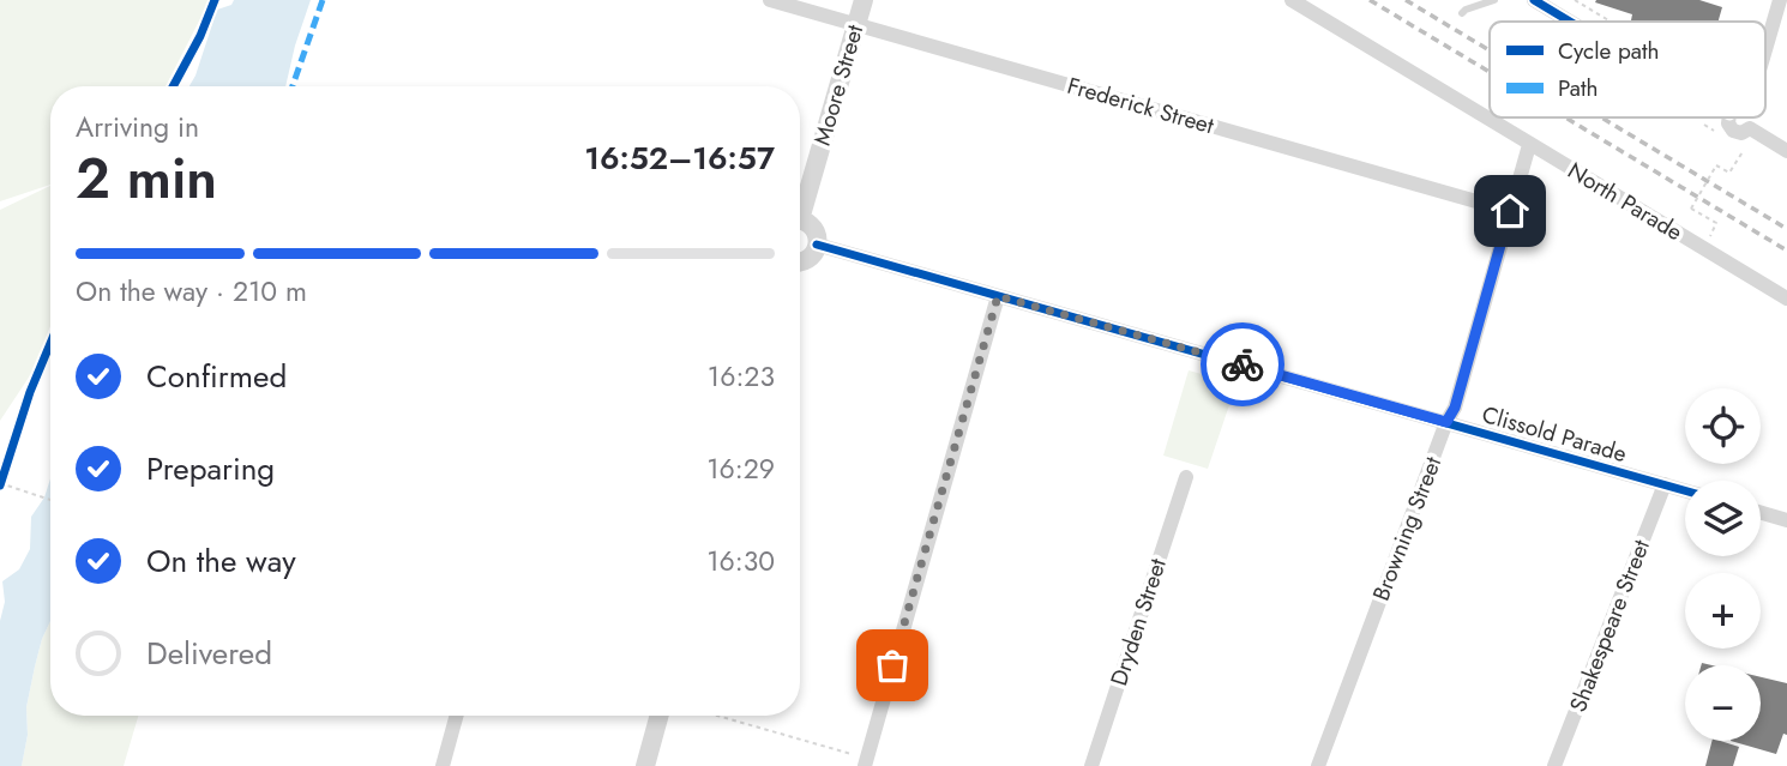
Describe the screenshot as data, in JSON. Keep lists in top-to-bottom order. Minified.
{"streets":{"street":["Moore Street","Frederick Street","North Parade","Clissold Parade","Browning Street","Dryden Street","Shakespeare Street"]},"crossings":[["Moore Street","Frederick Street"],["Frederick Street","Browning Street"],["North Parade","Browning Street"],["Clissold Parade","Browning Street"],["Clissold Parade","Shakespeare Street"]],"legend":["Cycle path","Path"],"page":{"heading":["2 min","Arriving in","16:52–16:57"],"bar":"On the way · 210 m","list":[["Confirmed","16:23"],["Preparing","16:29"],["On the way","16:30"],"Delivered"],"map_buttons":["+","−"]}}
